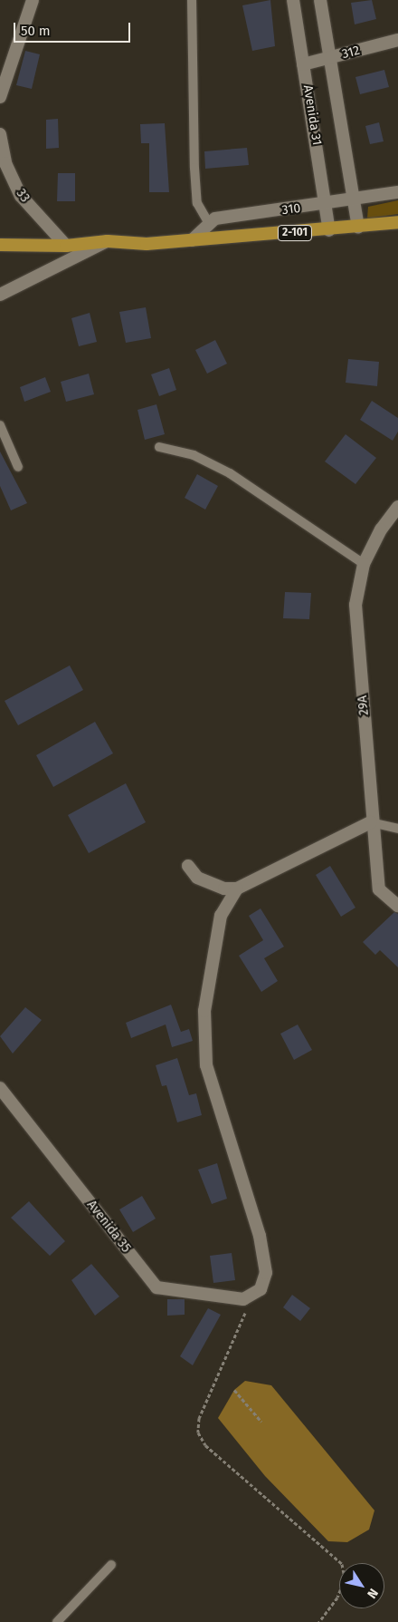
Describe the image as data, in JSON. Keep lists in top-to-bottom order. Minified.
{"streets":{"main road":["2-101"],"street":["312","Avenida 31","33","310","29A","Avenida 35"]},"crossings":[["312","Avenida 31"],["Avenida 31","310"],["Avenida 31","2-101"],["33","2-101"],["310","2-101"]],"scale_bar":"50 m","north":"bottom right"}
